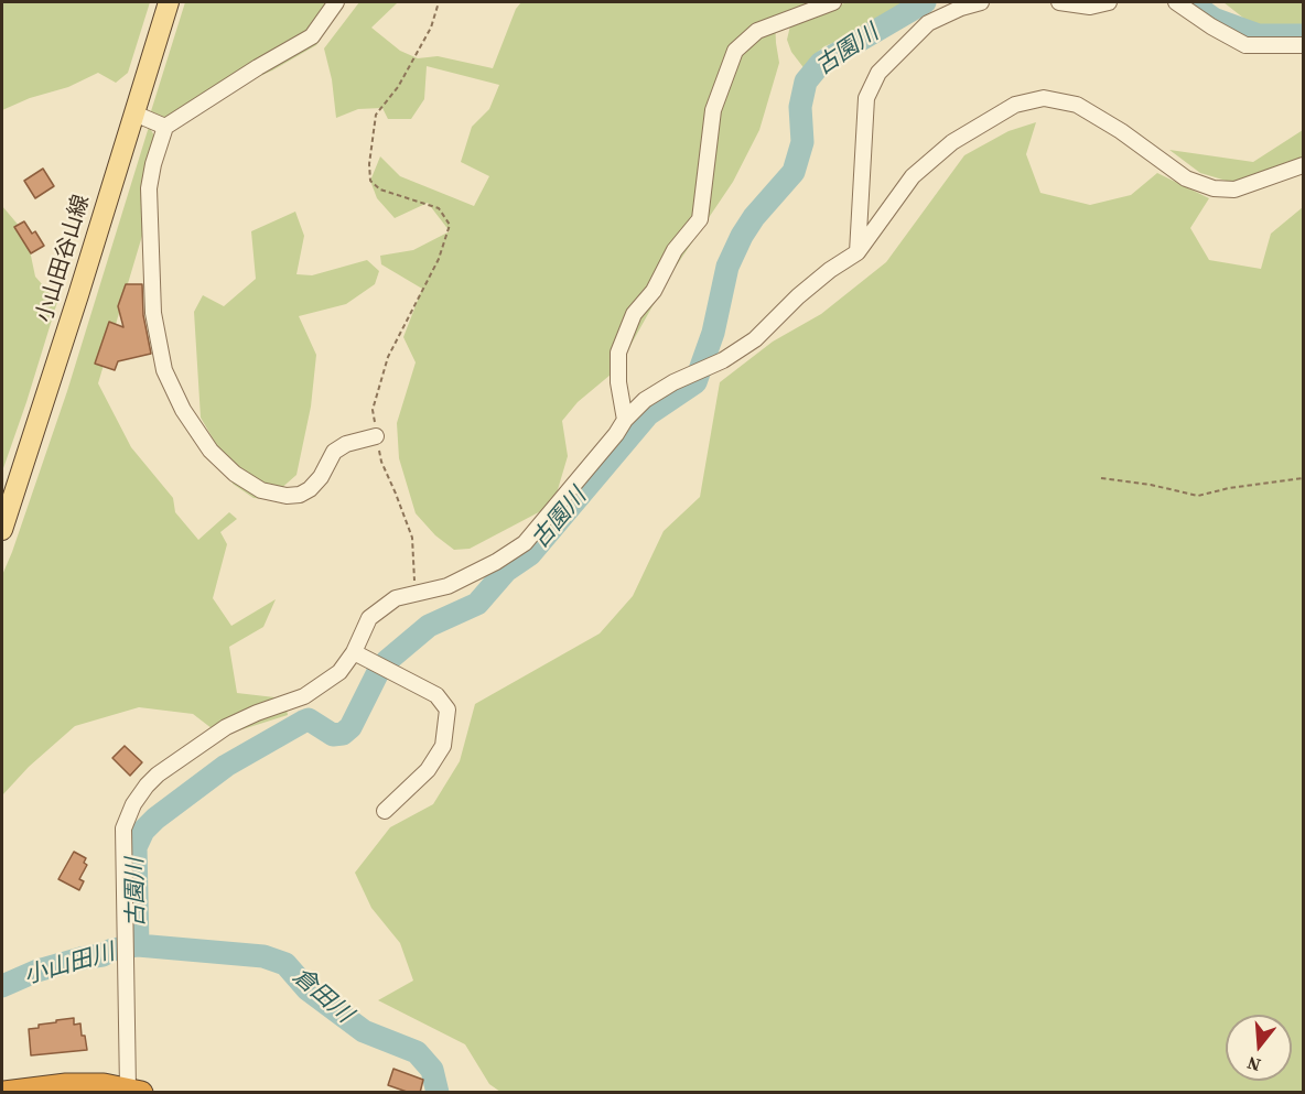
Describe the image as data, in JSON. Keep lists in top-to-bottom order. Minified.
{"streets":{"main road":["小山田谷山線"]},"water":["古園川","小山田川","倉田川"],"north":"bottom"}
